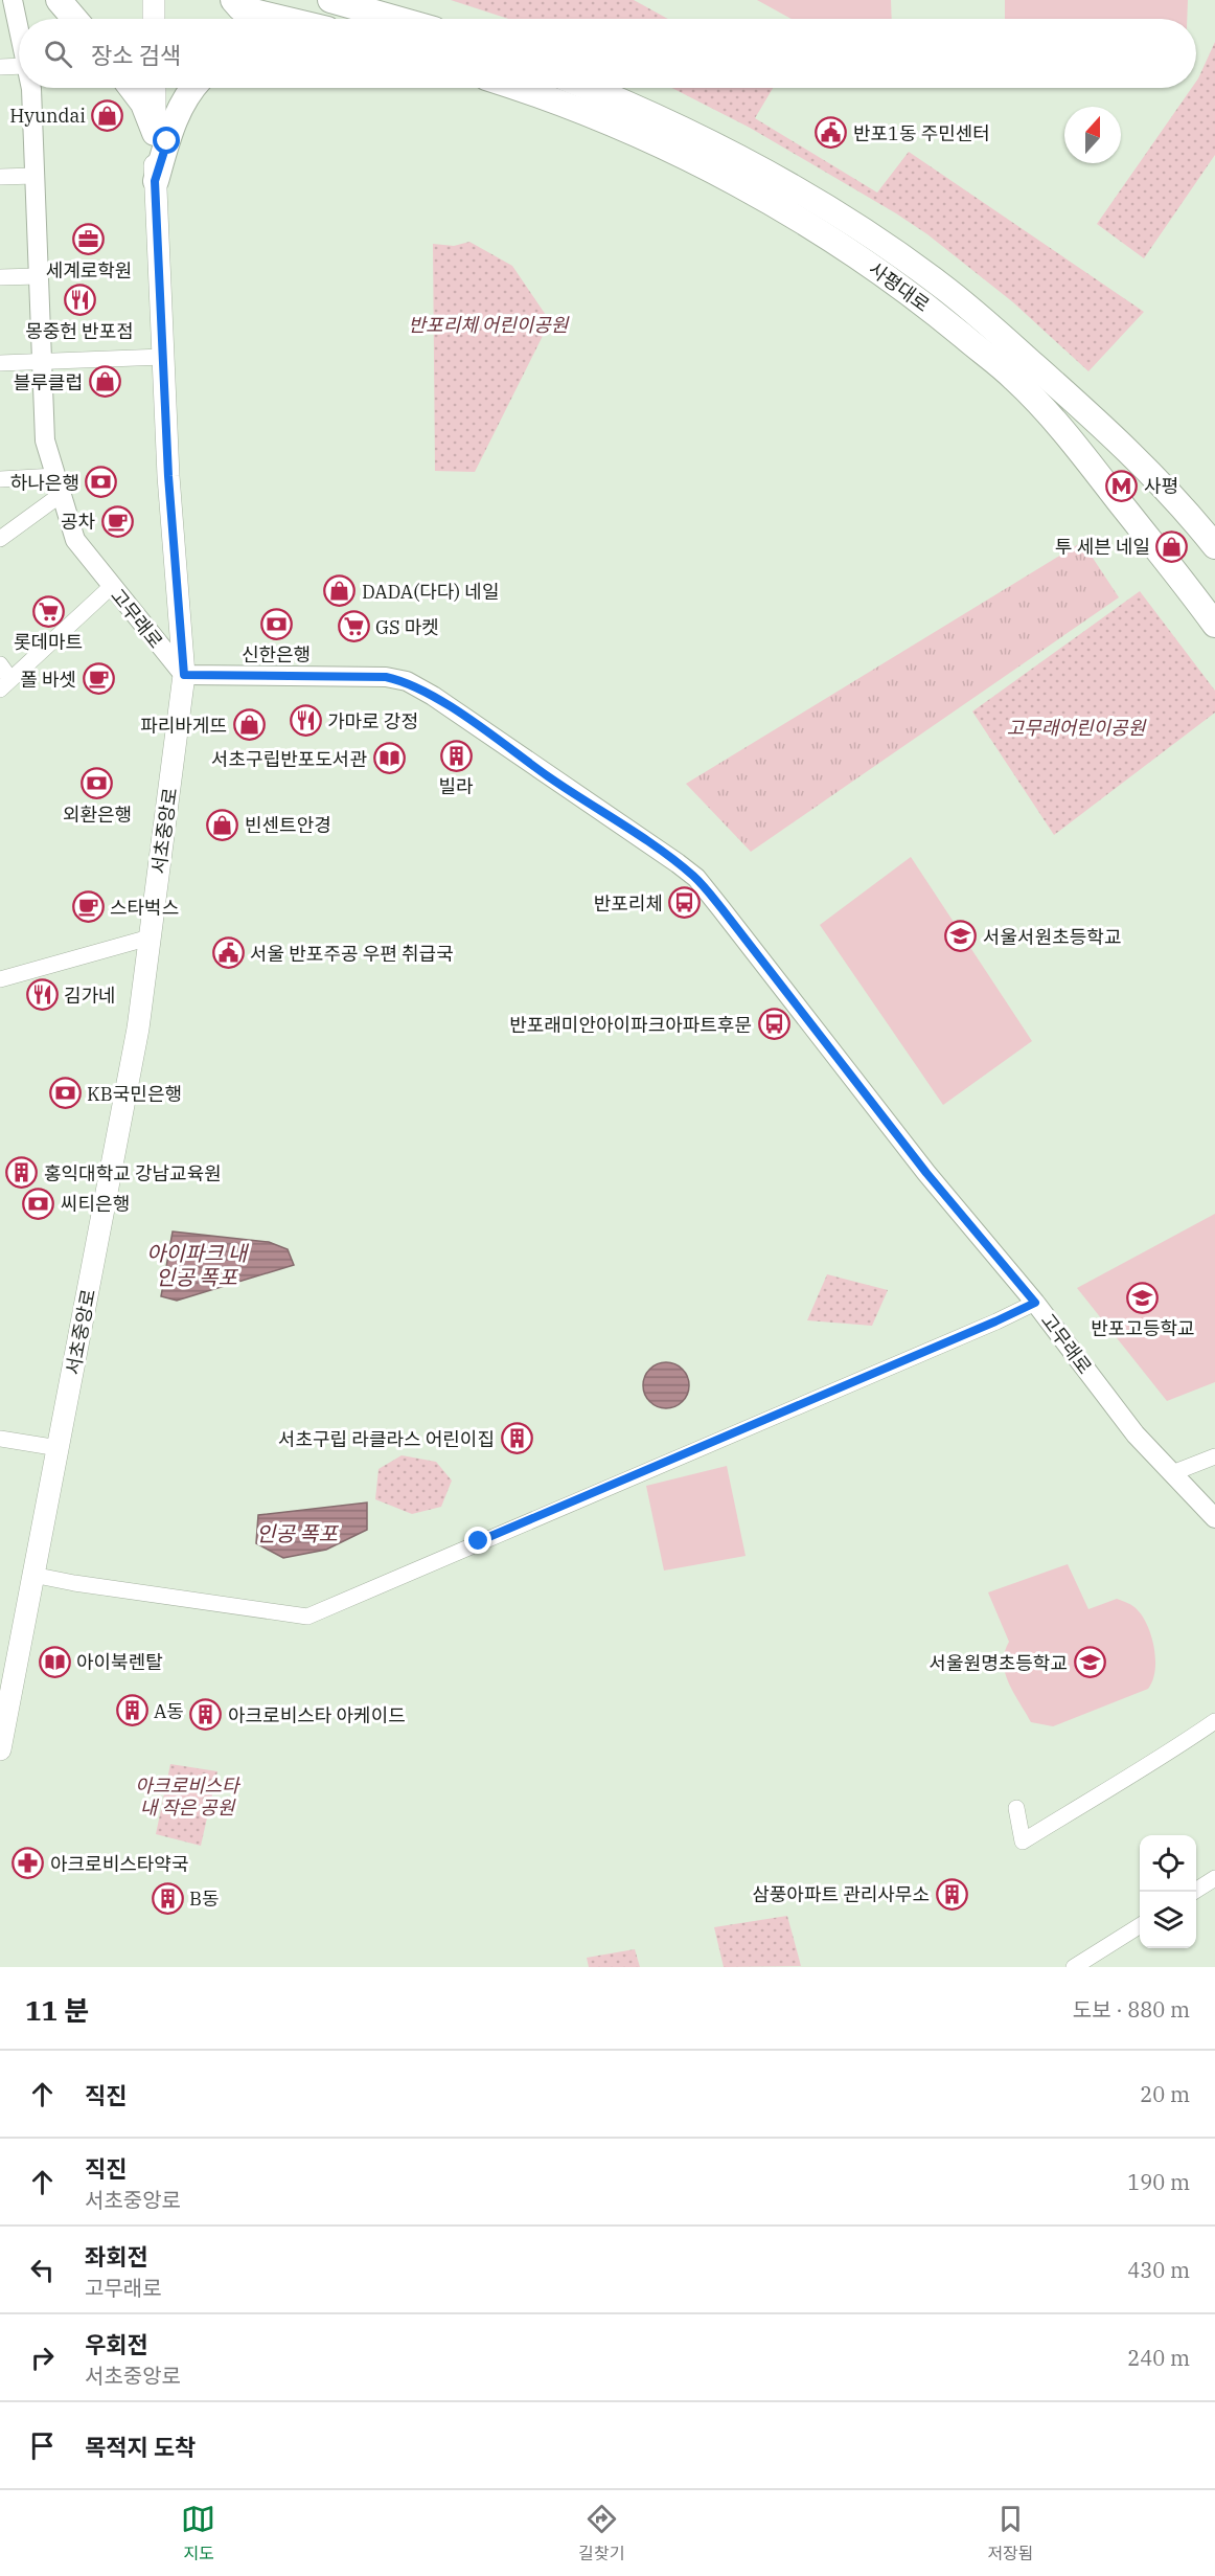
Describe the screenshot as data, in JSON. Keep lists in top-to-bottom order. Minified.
{"streets":{"main road":["사평대로","서초중앙로"],"street":["고무래로"]},"crossings":[["고무래로","서초중앙로"]],"water":["아이파크 내 인공 폭포","인공 폭포"],"parks":["반포리체 어린이공원","고무래어린이공원","아크로비스타 내 작은 공원"],"places":{"shop":["Hyundai","블루클럽","투 세븐 네일","DADA(다다) 네일","파리바게뜨","빈센트안경"],"public building":["반포1동 주민센터","서울 반포주공 우편 취급국"],"office":["세계로학원"],"restaurant":["몽중헌 반포점","가마로 강정","김가네"],"bank":["하나은행","신한은행","외환은행","KB국민은행","씨티은행"],"metro station":["사평"],"cafe":["공차","폴 바셋","스타벅스"],"supermarket":["롯데마트","GS 마켓"],"building":["빌라","홍익대학교 강남교육원","서초구립 라클라스 어린이집","A동","아크로비스타 아케이드","삼풍아파트 관리사무소","B동"],"library":["서초구립반포도서관","아이북렌탈"],"bus stop":["반포리체","반포래미안아이파크아파트후문"],"school or university":["서울서원초등학교","반포고등학교","서울원명초등학교"],"pharmacy":["아크로비스타약국"]},"north":"top","page":{"search":"장소 검색","heading":["11 분","도보 · 880 m"],"list":[["직진","20 m"],["직진","서초중앙로","190 m"],["좌회전","고무래로","430 m"],["우회전","서초중앙로","240 m"],"목적지 도착"],"nav":["지도","길찾기","저장됨"]}}
